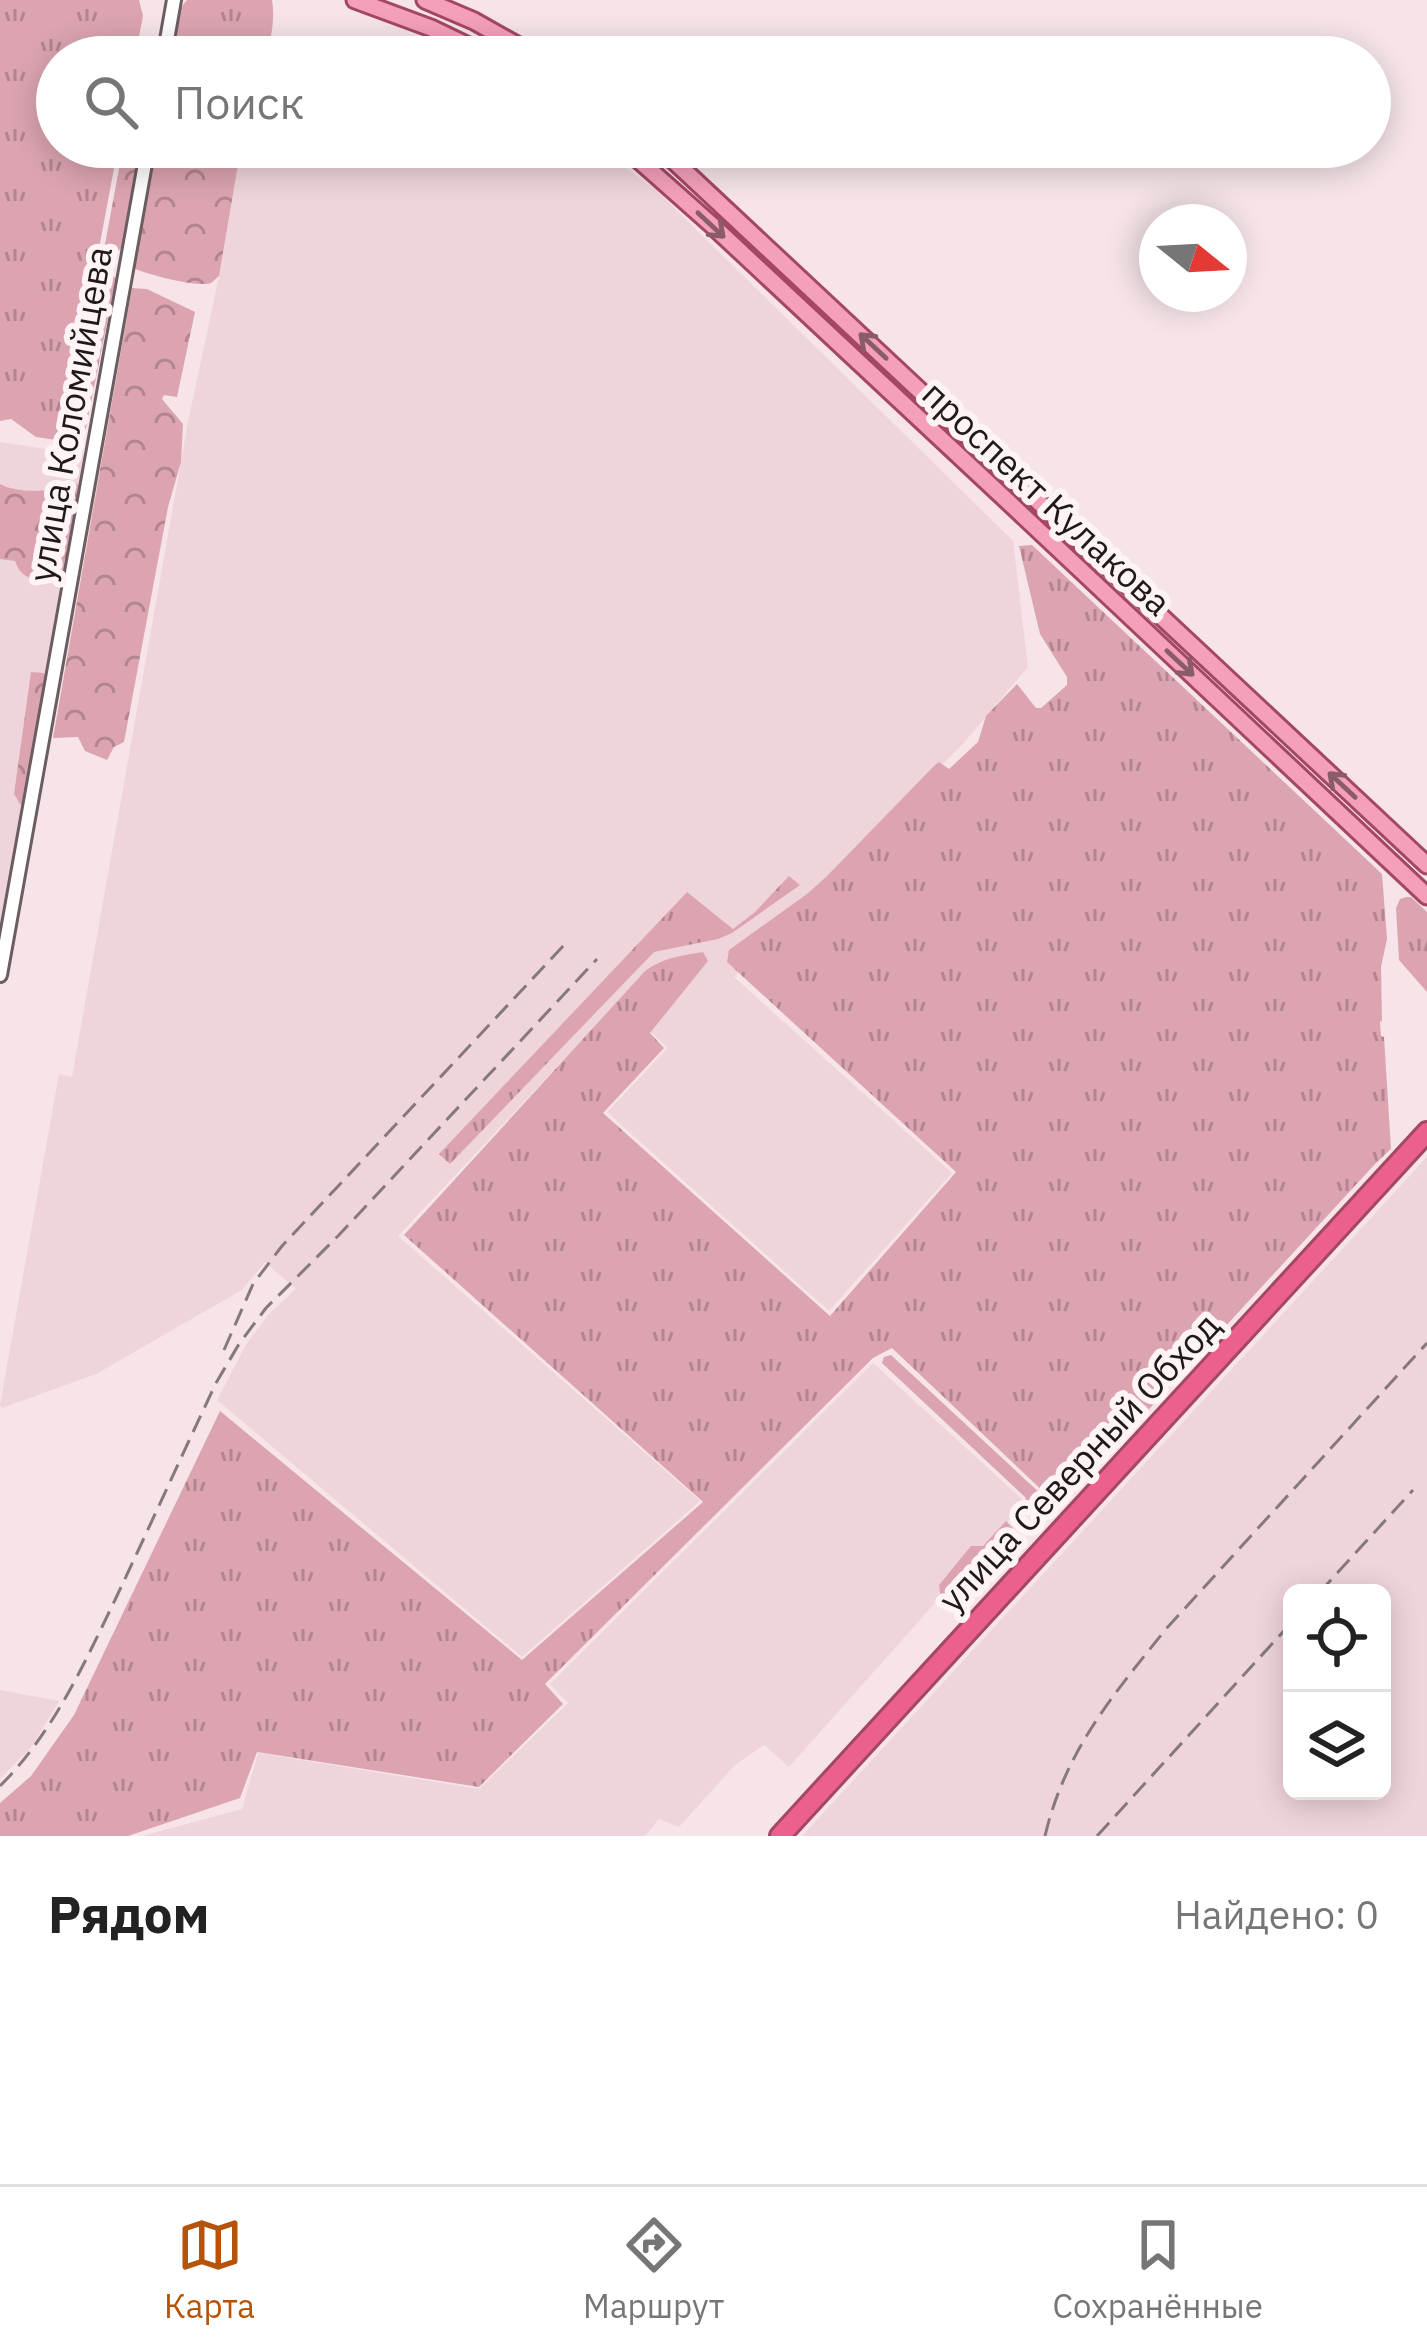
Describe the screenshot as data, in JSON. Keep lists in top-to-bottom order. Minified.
{"streets":{"highway":["улица Северный Обход"],"main road":["проспект Кулакова"],"street":["улица Коломийцева"]},"north":"right","page":{"search":"Поиск","heading":["Рядом","Найдено: 0"],"nav":["Карта","Маршрут","Сохранённые"]}}
